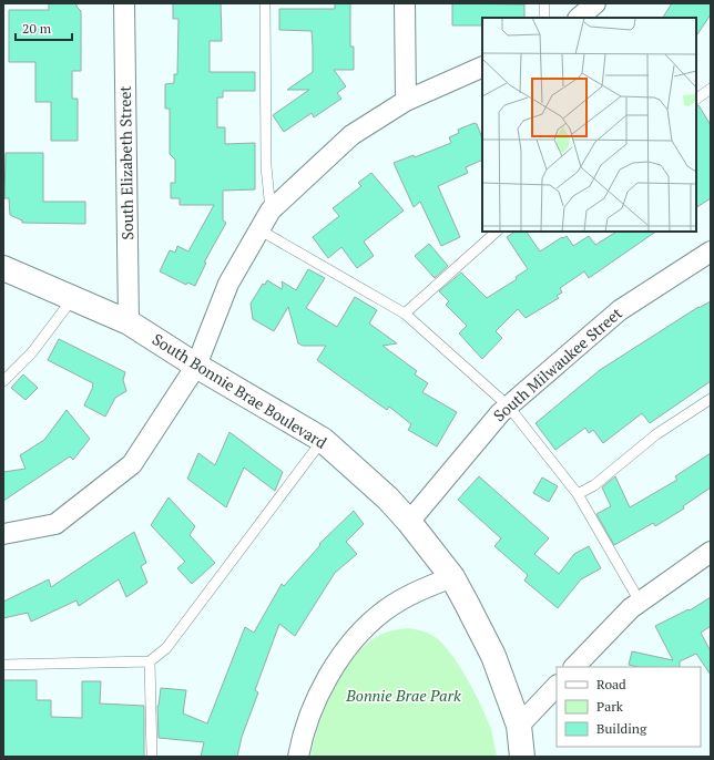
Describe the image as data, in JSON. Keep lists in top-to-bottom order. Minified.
{"streets":{"street":["South Elizabeth Street","South Milwaukee Street","South Bonnie Brae Boulevard"]},"crossings":[["South Elizabeth Street","South Bonnie Brae Boulevard"],["South Milwaukee Street","South Bonnie Brae Boulevard"]],"parks":["Bonnie Brae Park"],"legend":["Road","Park","Building"],"scale_bar":"20 m"}
